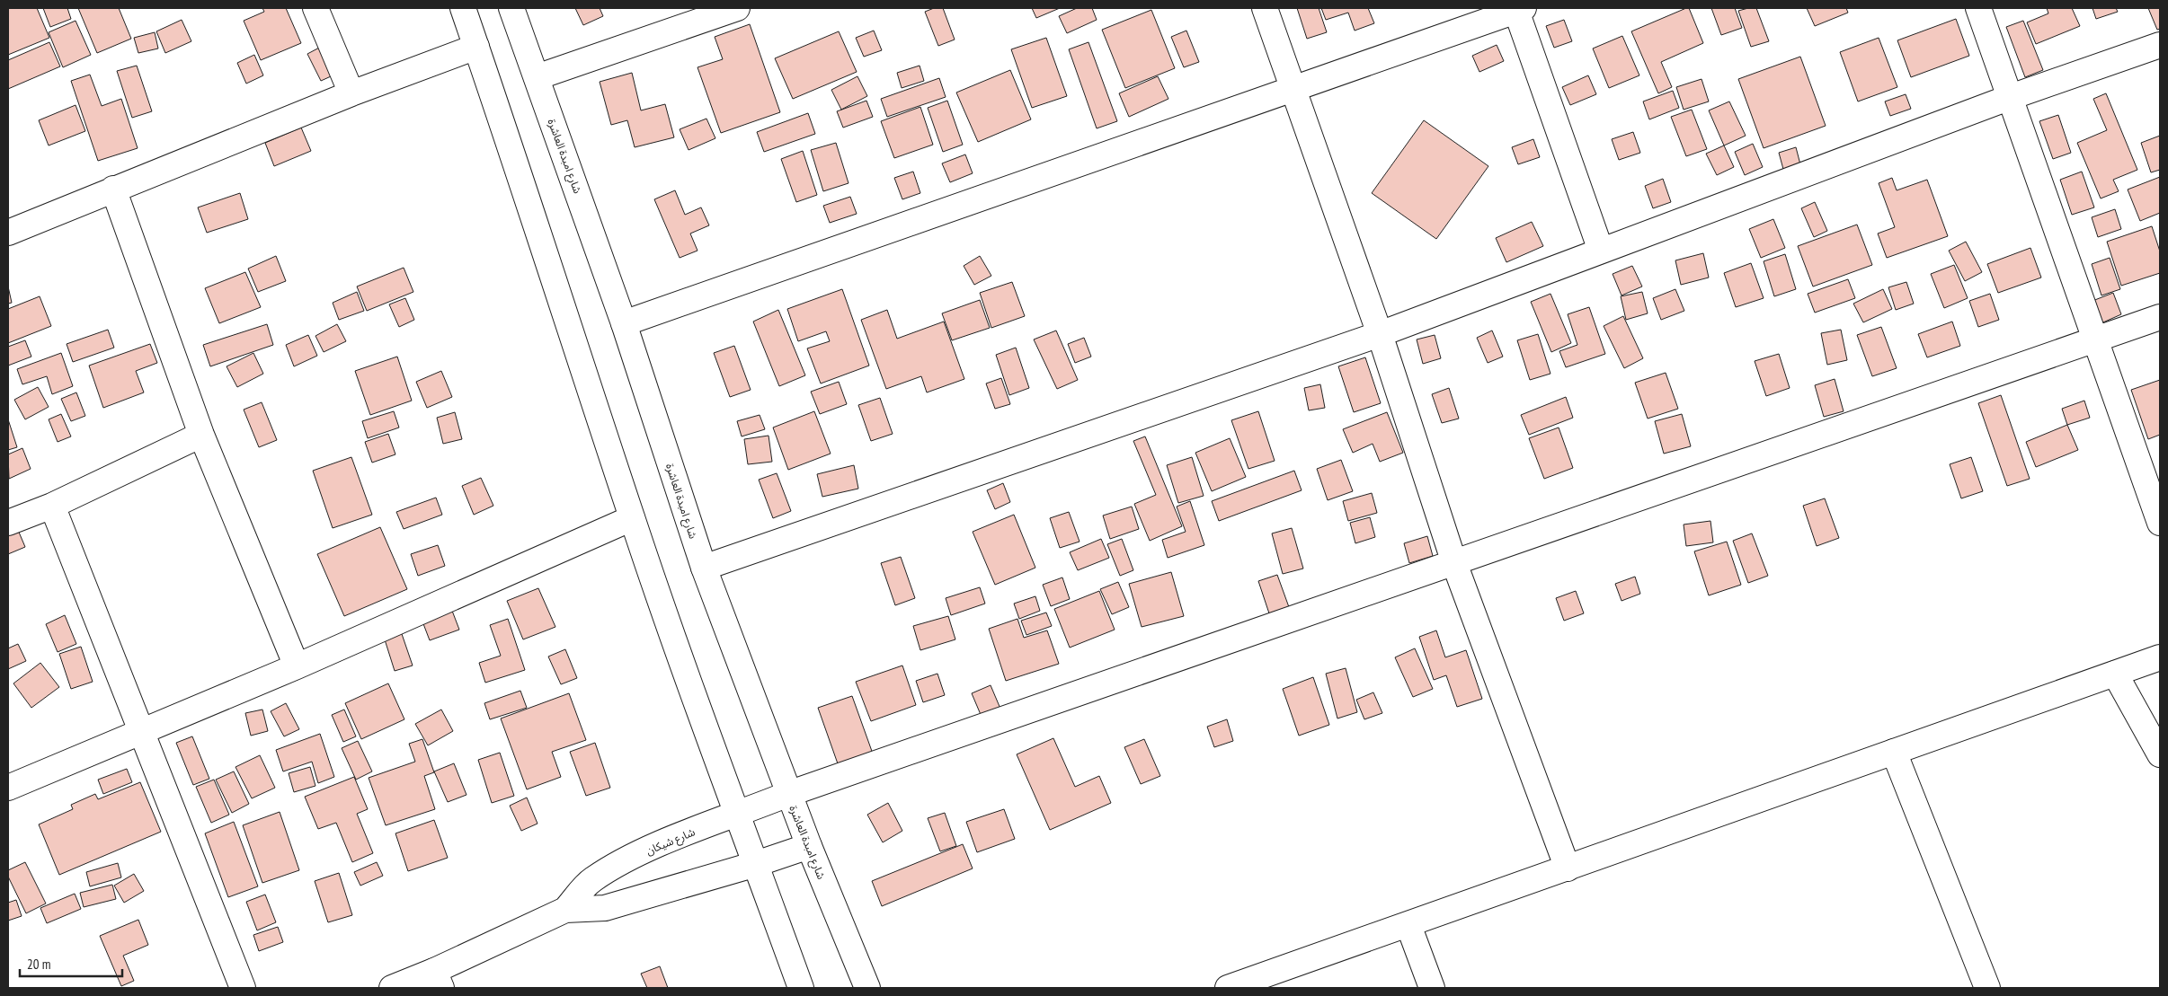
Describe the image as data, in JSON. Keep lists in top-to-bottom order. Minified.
{"streets":{"street":["شارع امبدة العاشرة","شارع شيكان"]},"crossings":[["شارع امبدة العاشرة","شارع شيكان"]],"scale_bar":"20 m"}
